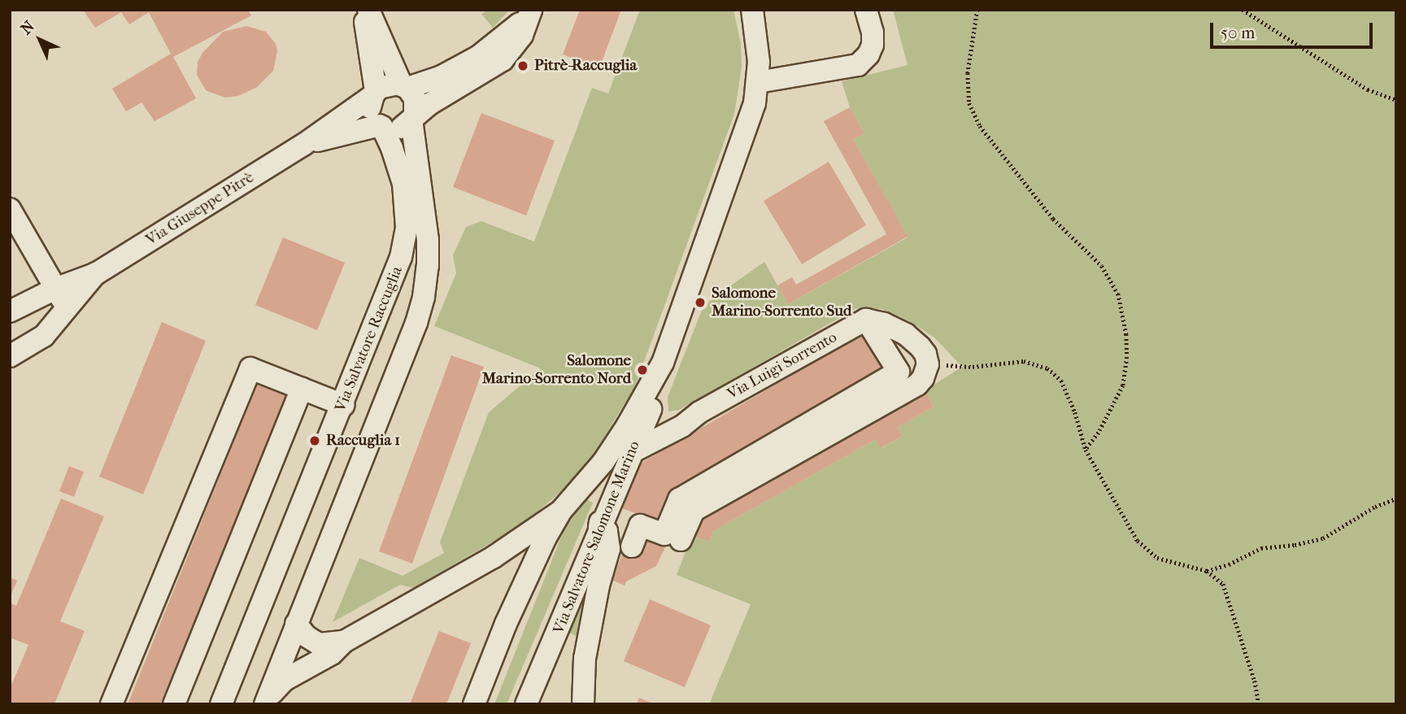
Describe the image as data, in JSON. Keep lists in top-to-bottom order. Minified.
{"streets":{"street":["Via Giuseppe Pitrè","Via Salvatore Raccuglia","Via Luigi Sorrento","Via Salvatore Salomone Marino"]},"places":["Pitrè-Raccuglia","Salomone Marino-Sorrento Sud","Salomone Marino-Sorrento Nord","Raccuglia 1"],"scale_bar":"50 m","north":"top left"}
